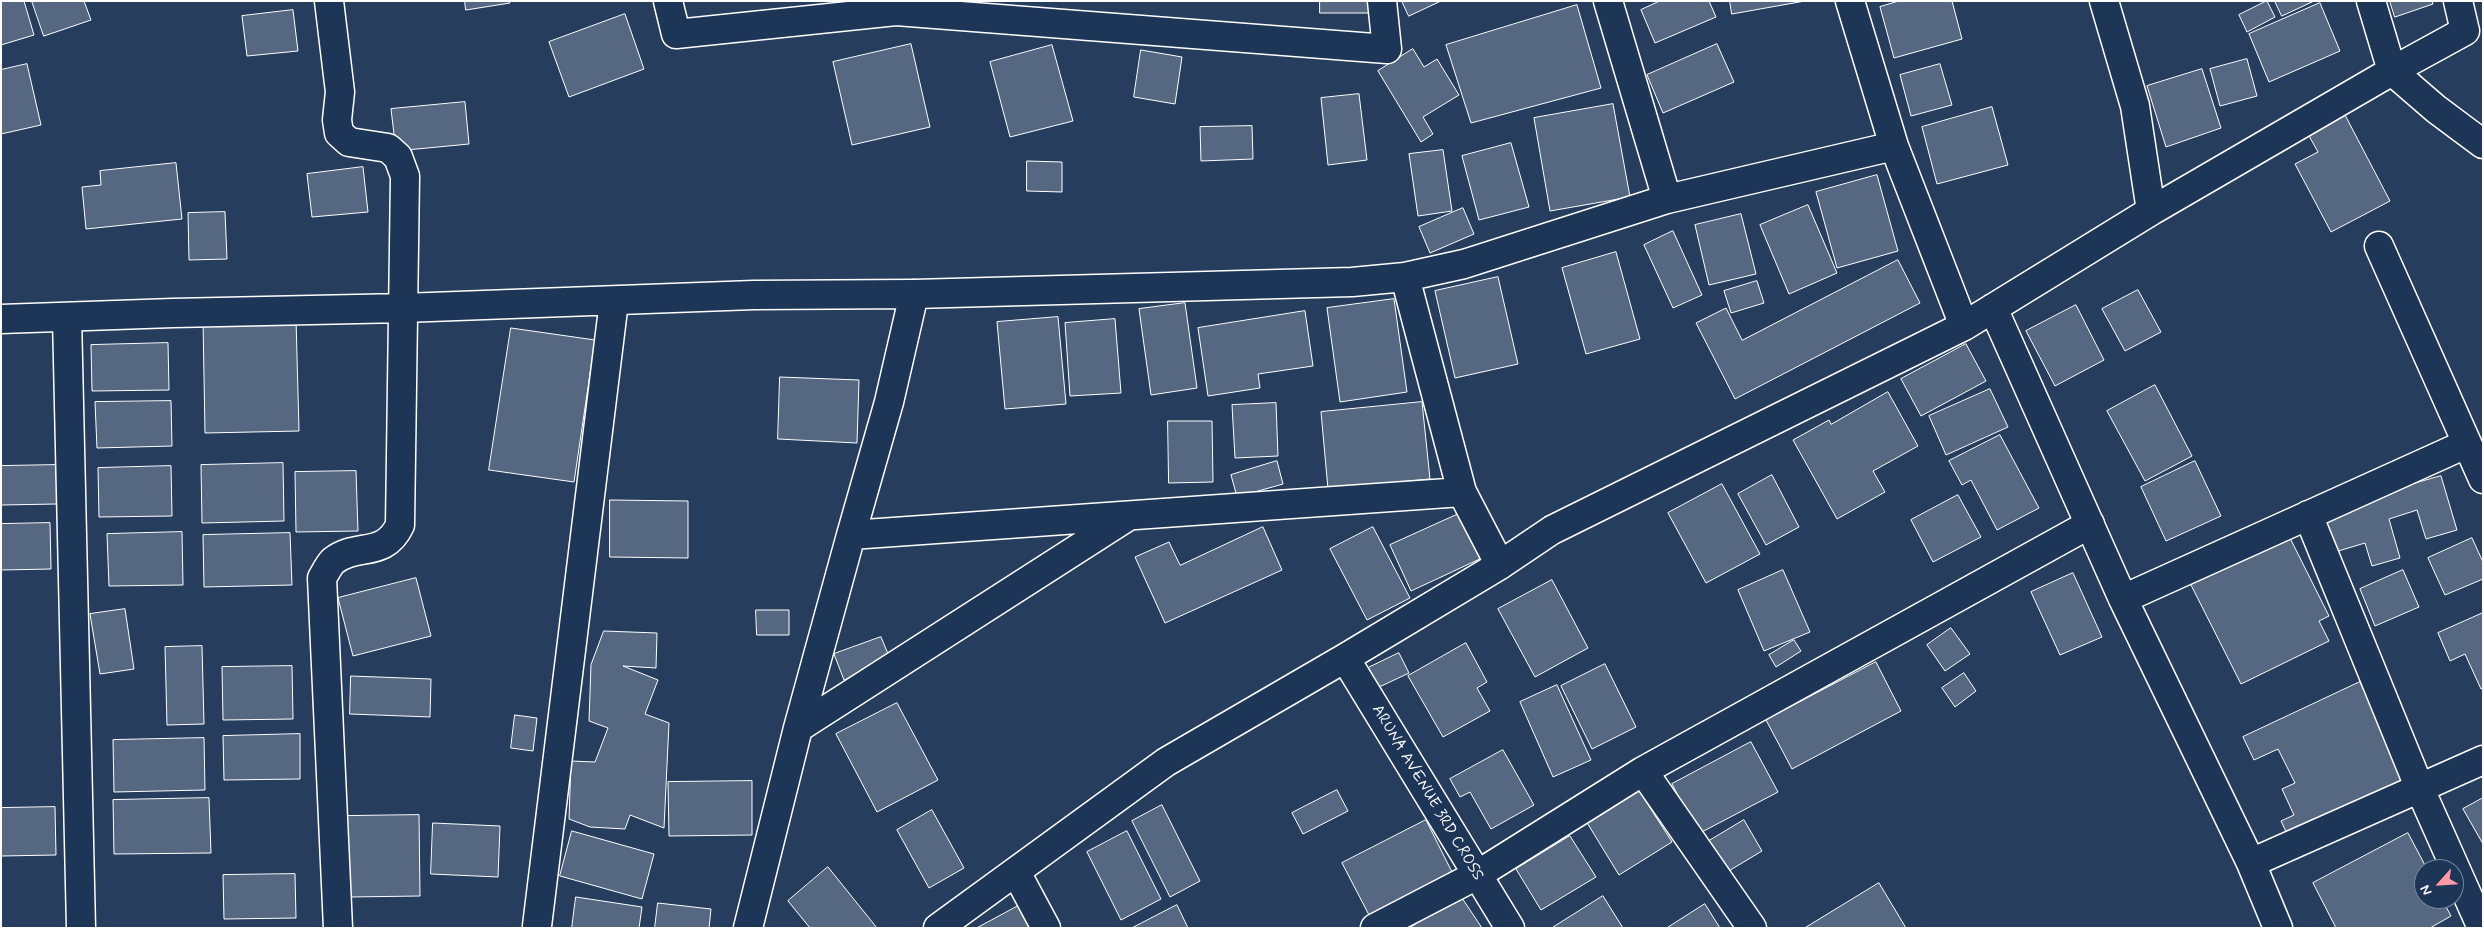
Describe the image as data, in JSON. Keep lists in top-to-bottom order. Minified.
{"streets":{"street":["ARUNA AVENUE 3RD CROSS"]},"north":"bottom left"}
